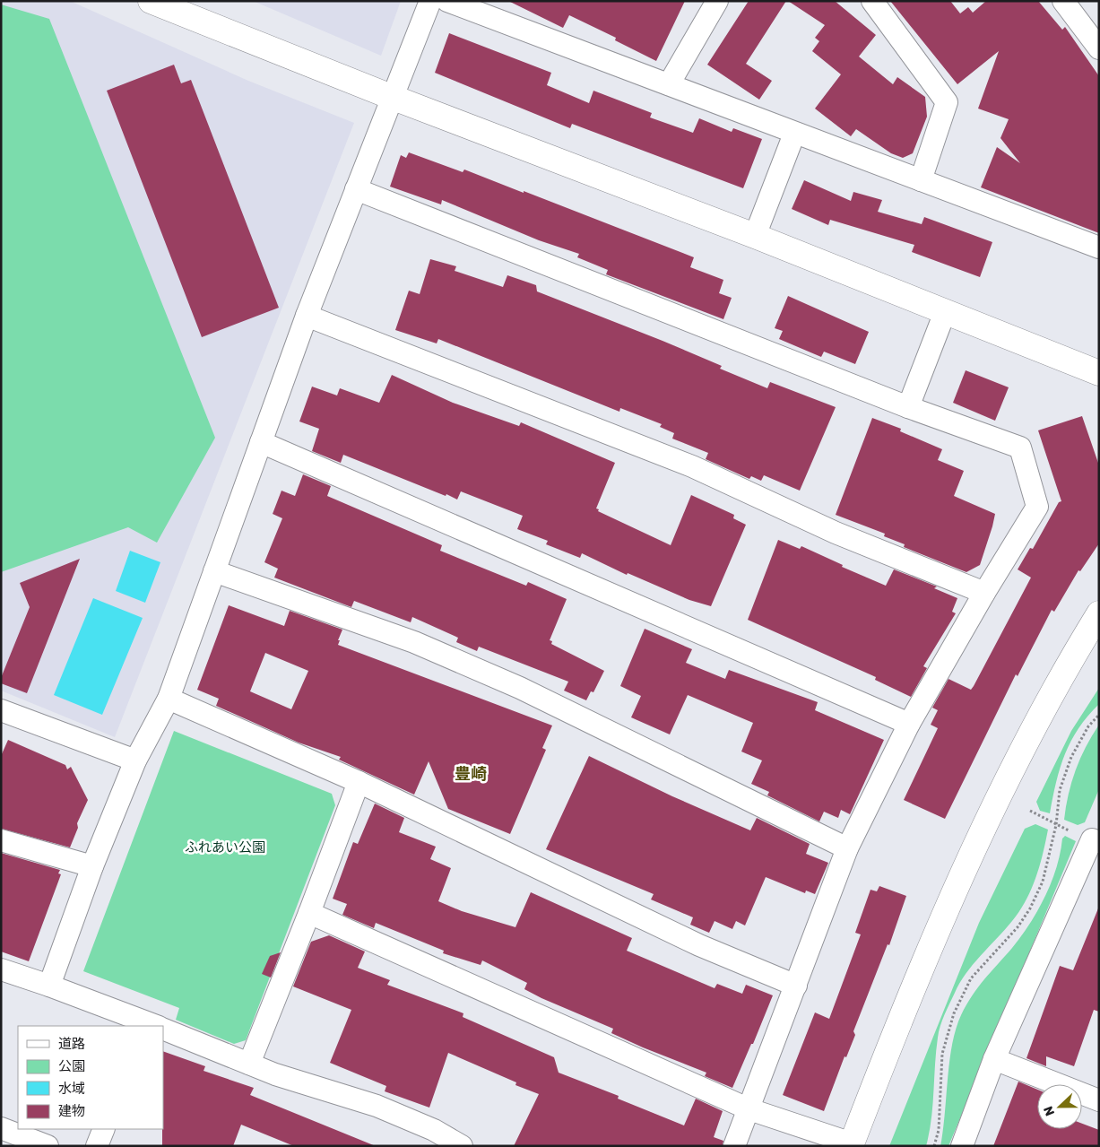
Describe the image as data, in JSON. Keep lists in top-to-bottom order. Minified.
{"districts":["豊崎"],"parks":["ふれあい公園"],"legend":["道路","公園","水域","建物"],"north":"left"}
